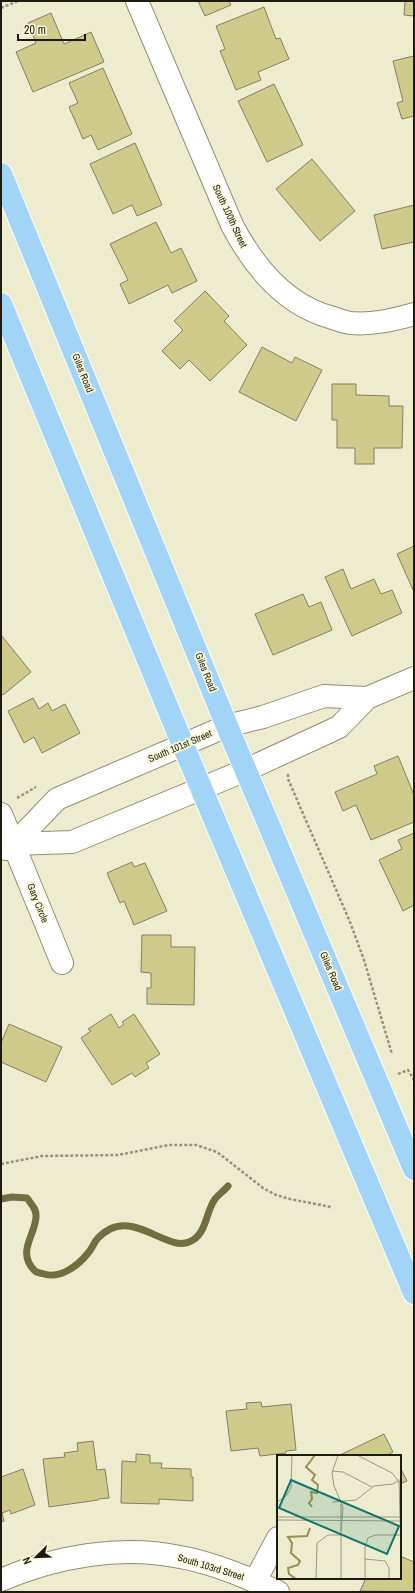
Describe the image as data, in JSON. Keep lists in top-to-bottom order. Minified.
{"streets":{"main road":["Giles Road"],"street":["South 100th Street","South 101st Street","Gary Circle","South 103rd Street"]},"crossings":[["Giles Road","South 101st Street"],["South 101st Street","Gary Circle"]],"scale_bar":"20 m","north":"bottom left"}
